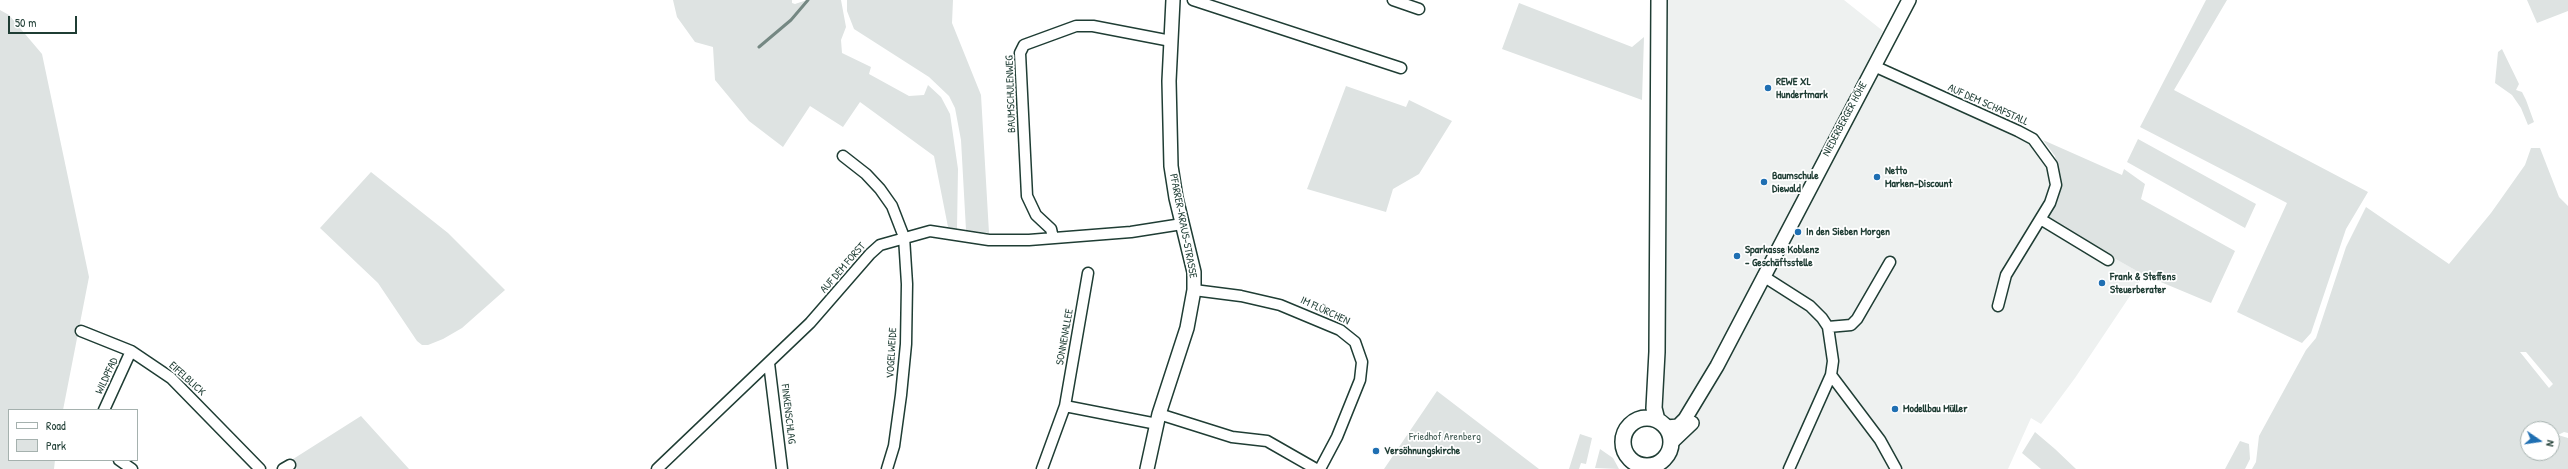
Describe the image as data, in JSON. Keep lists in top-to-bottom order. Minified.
{"streets":{"street":["BAUMSCHULENWEG","AUF DEM SCHAFSTALL","NIEDERBERGER HÖHE","PFARRER-KRAUS-STRASSE","AUF DEM FORST","IM FLÜRCHEN","SONNENALLEE","VOGELWEIDE","WILDPFAD","EIFELBLICK","FINKENSCHLAG"]},"crossings":[["BAUMSCHULENWEG","PFARRER-KRAUS-STRASSE"],["BAUMSCHULENWEG","AUF DEM FORST"],["AUF DEM SCHAFSTALL","NIEDERBERGER HÖHE"],["PFARRER-KRAUS-STRASSE","AUF DEM FORST"],["PFARRER-KRAUS-STRASSE","IM FLÜRCHEN"],["AUF DEM FORST","VOGELWEIDE"],["AUF DEM FORST","FINKENSCHLAG"],["WILDPFAD","EIFELBLICK"]],"parks":["Friedhof Arenberg"],"places":["REWE XL Hundertmark","Netto Marken-Discount","Baumschule Diewald","In den Sieben Morgen","Sparkasse Koblenz - Geschäftsstelle","Frank & Steffens Steuerberater","Modellbau Müller","Versöhnungskirche"],"legend":["Road","Park"],"scale_bar":"50 m","north":"right"}
